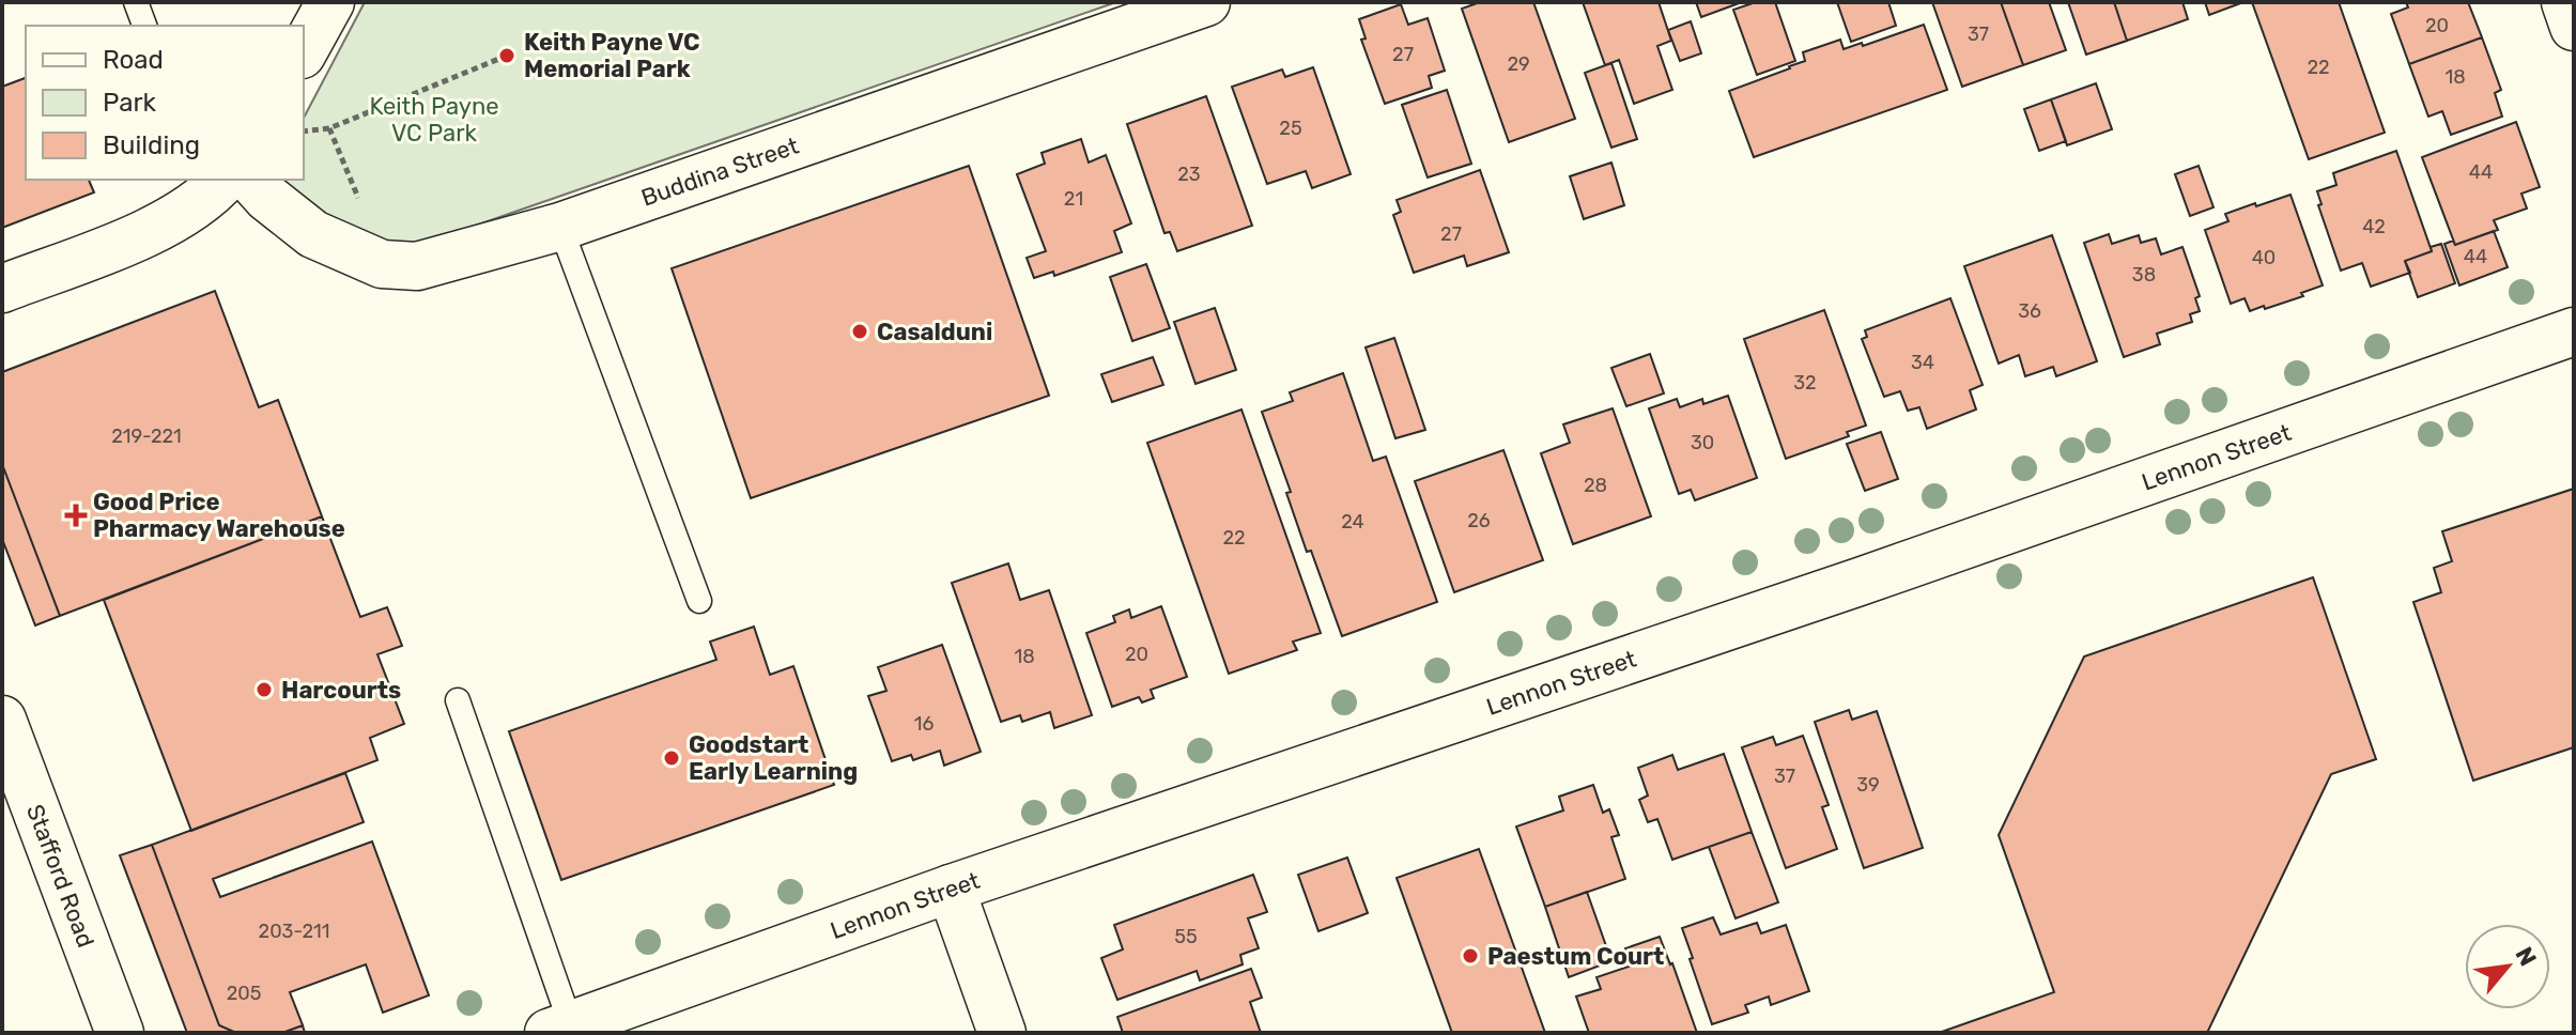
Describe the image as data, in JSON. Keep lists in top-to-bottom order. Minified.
{"streets":{"main road":["Buddina Street","Lennon Street","Stafford Road"]},"parks":["Keith Payne VC Park"],"places":{"other":["Keith Payne VC Memorial Park","Casalduni","Harcourts","Goodstart Early Learning","Paestum Court"],"health":["Good Price Pharmacy Warehouse"]},"house_numbers":["20","37","27","29","22","18","25","44","23","21","42","27","44","40","38","36","34","32","219-221","30","28","26","24","22","20","18","16","37","39","203-211","55","205"],"legend":["Road","Park","Building"],"north":"top right"}
